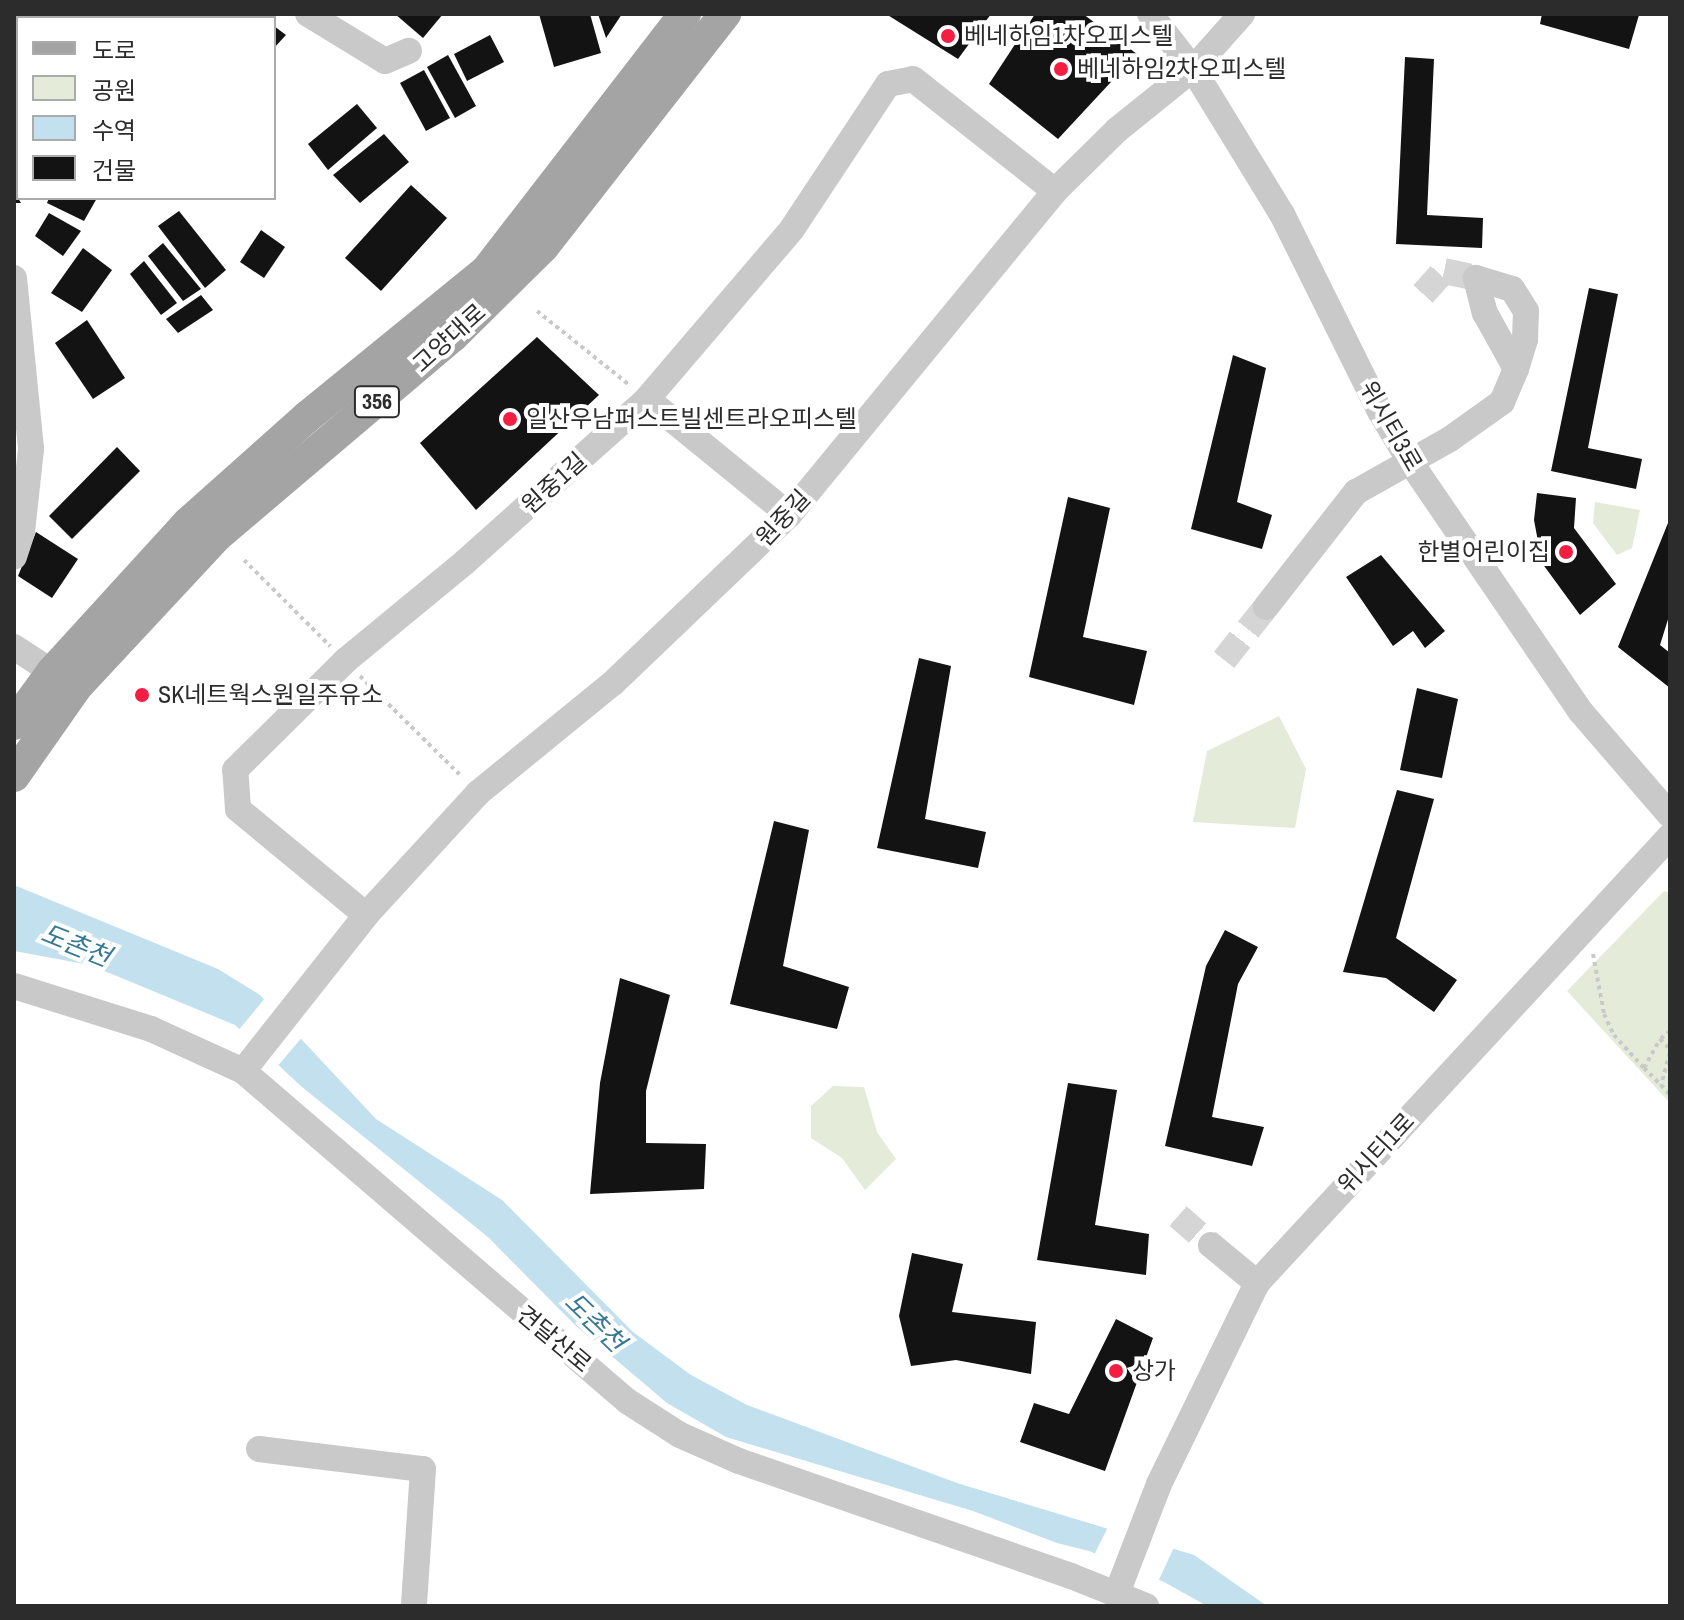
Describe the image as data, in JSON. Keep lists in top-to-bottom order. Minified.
{"streets":{"main road":["고양대로","356"],"street":["위시티3로","원중1길","원중길","위시티1로","견달산로"]},"crossings":[["위시티3로","원중길"],["원중1길","원중길"],["원중길","견달산로"],["위시티1로","견달산로"]],"water":["도촌천"],"places":["베네하임1차오피스텔","베네하임2차오피스텔","일산우남퍼스트빌센트라오피스텔","한별어린이집","SK네트웍스원일주유소","상가"],"legend":["도로","공원","수역","건물"]}
